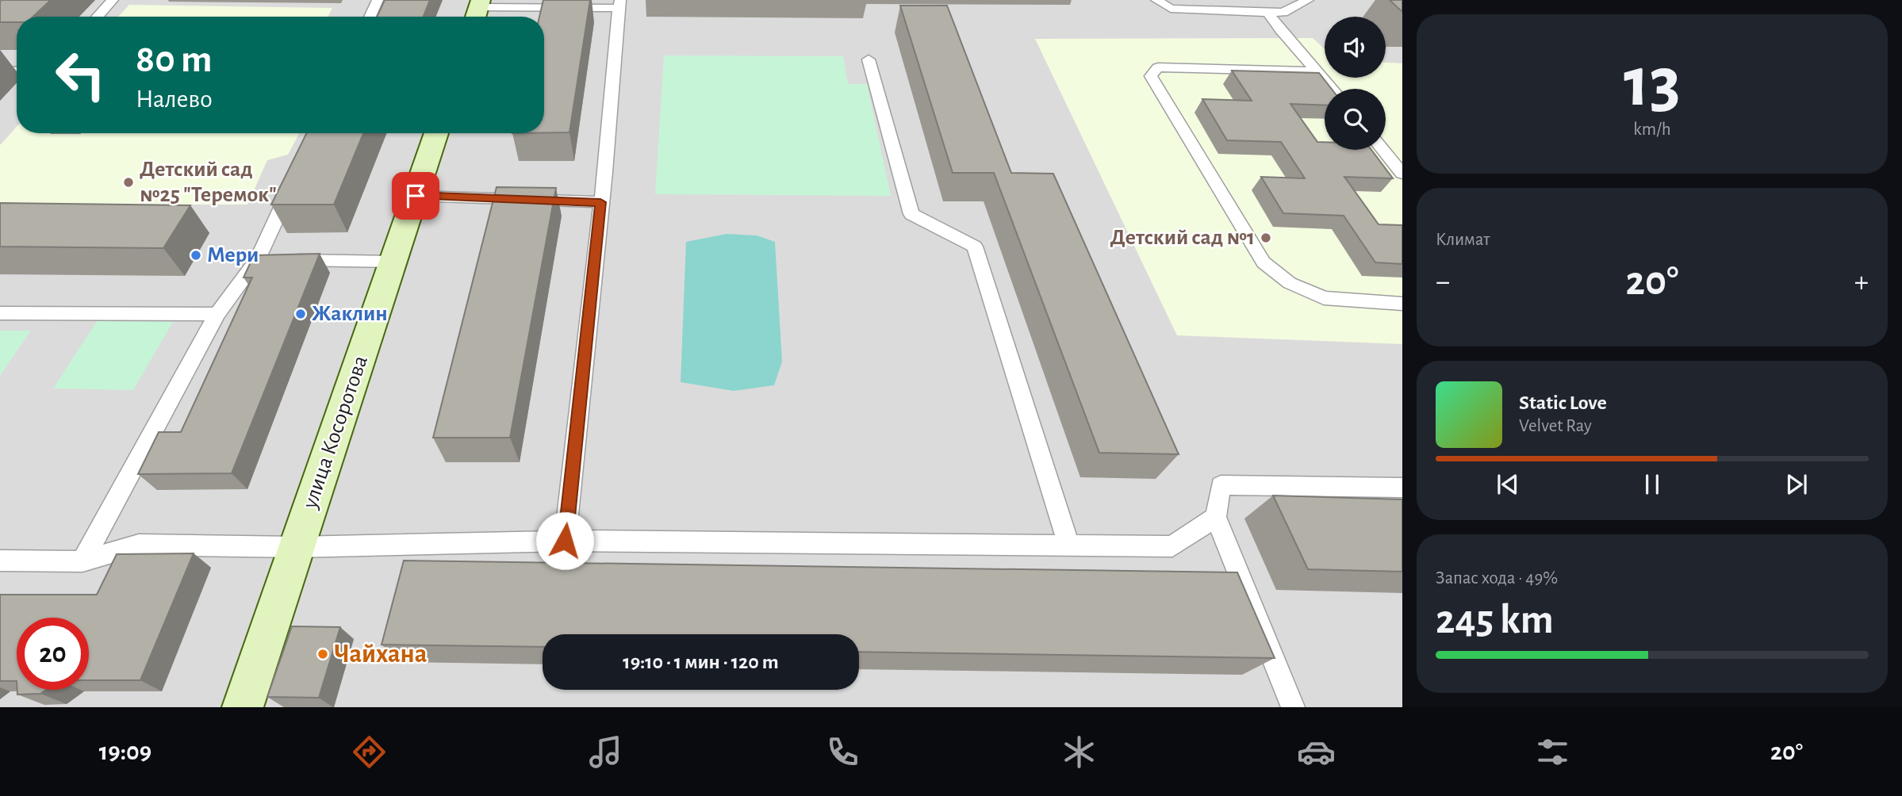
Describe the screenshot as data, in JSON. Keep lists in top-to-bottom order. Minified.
{"streets":{"street":["улица Косоротова"]},"places":["Детский сад №25 \"Теремок\"","Детский сад №1","Мери","Жаклин","Чайхана"],"page":{"tile":[["13","km/h"],"Климат",["Запас хода · 49%","245 km"]],"turn":["80 m","Налево"],"heat":["−","20°","+"],"song":["Static Love","Velvet Ray"],"limit":"20","trip":"19:10 · 1 мин · 120 m","tabs":["19:09","20°"]}}
